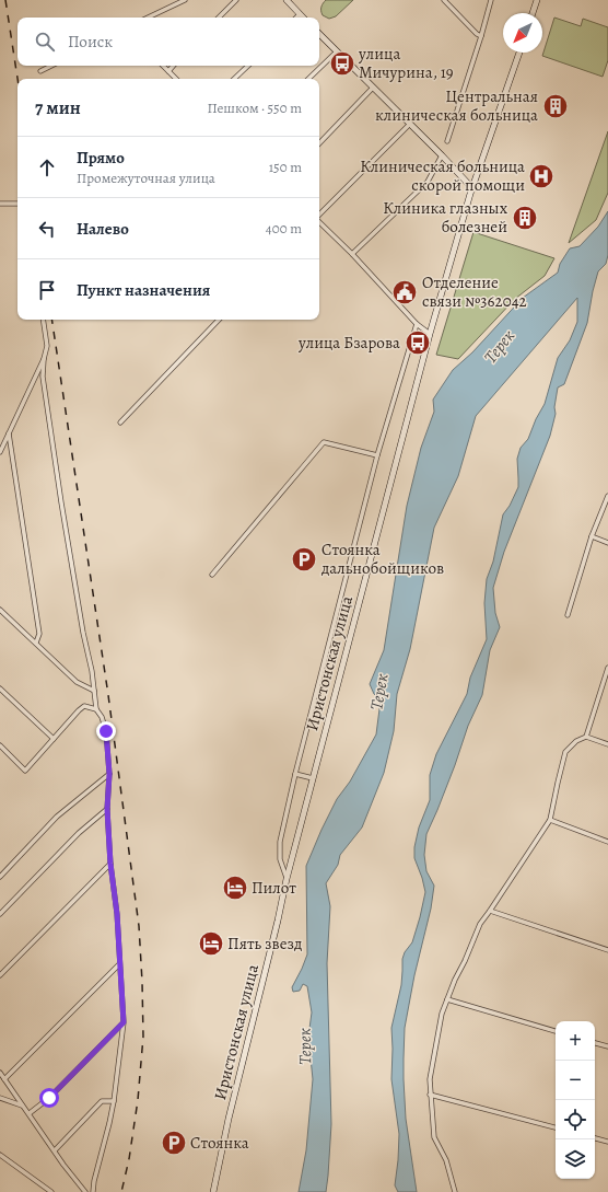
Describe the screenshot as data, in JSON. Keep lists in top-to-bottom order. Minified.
{"streets":{"main road":["Иристонская улица"]},"water":["Терек"],"places":{"bus stop":["улица Мичурина, 19","улица Бзарова"],"building":["Центральная клиническая больница","Клиника глазных болезней"],"hospital":["Клиническая больница скорой помощи"],"public building":["Отделение связи №362042"],"parking":["Стоянка дальнобойщиков","Стоянка"],"hotel":["Пилот","Пять звезд"]},"north":"bottom left","page":{"search":"Поиск","heading":["7 мин","Пешком · 550 m"],"list":[["Прямо","Промежуточная улица","150 m"],["Налево","400 m"],"Пункт назначения"],"map_buttons":["+","−"]}}
